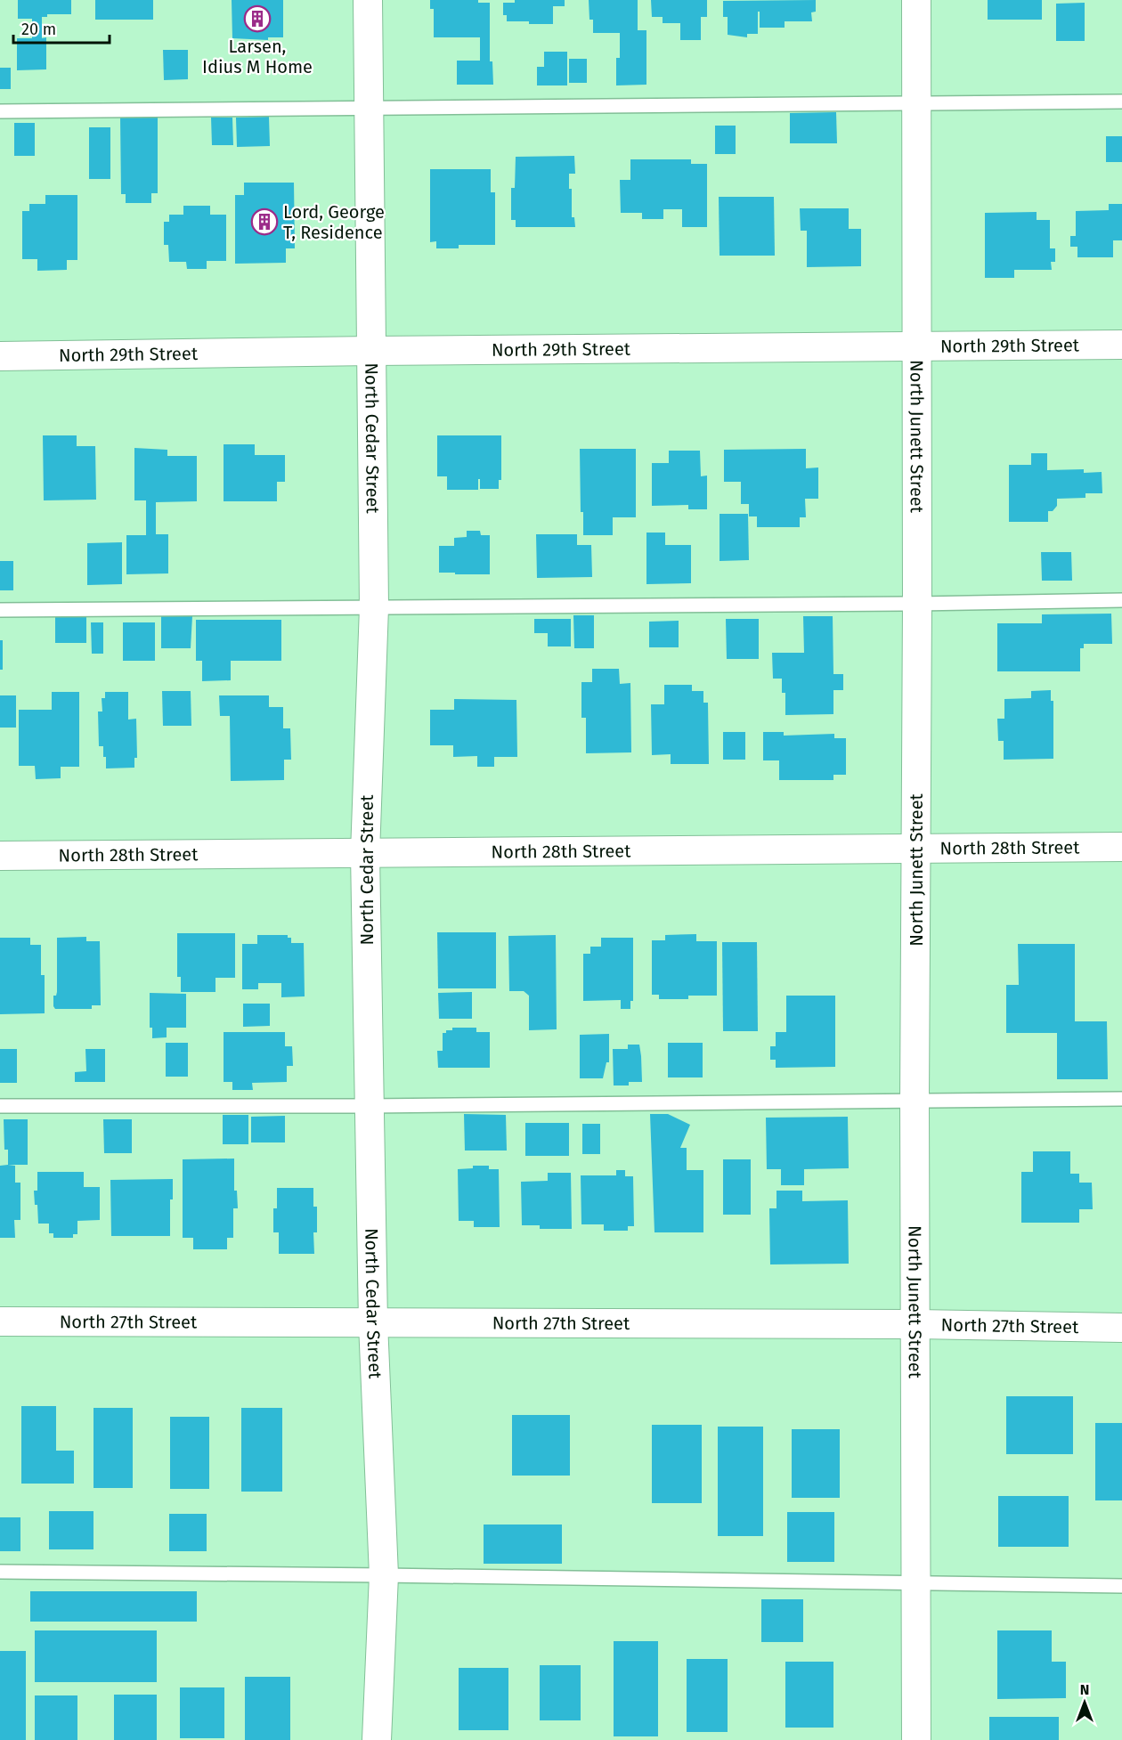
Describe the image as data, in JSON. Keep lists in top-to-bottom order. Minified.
{"streets":{"street":["North 29th Street","North Cedar Street","North Junett Street","North 28th Street","North 27th Street"]},"crossings":[["North 29th Street","North Cedar Street"],["North 29th Street","North Junett Street"],["North Cedar Street","North 28th Street"],["North Cedar Street","North 27th Street"],["North Junett Street","North 28th Street"],["North Junett Street","North 27th Street"]],"places":{"building":["Larsen, Idius M Home","Lord, George T, Residence"]},"scale_bar":"20 m","north":"top"}
